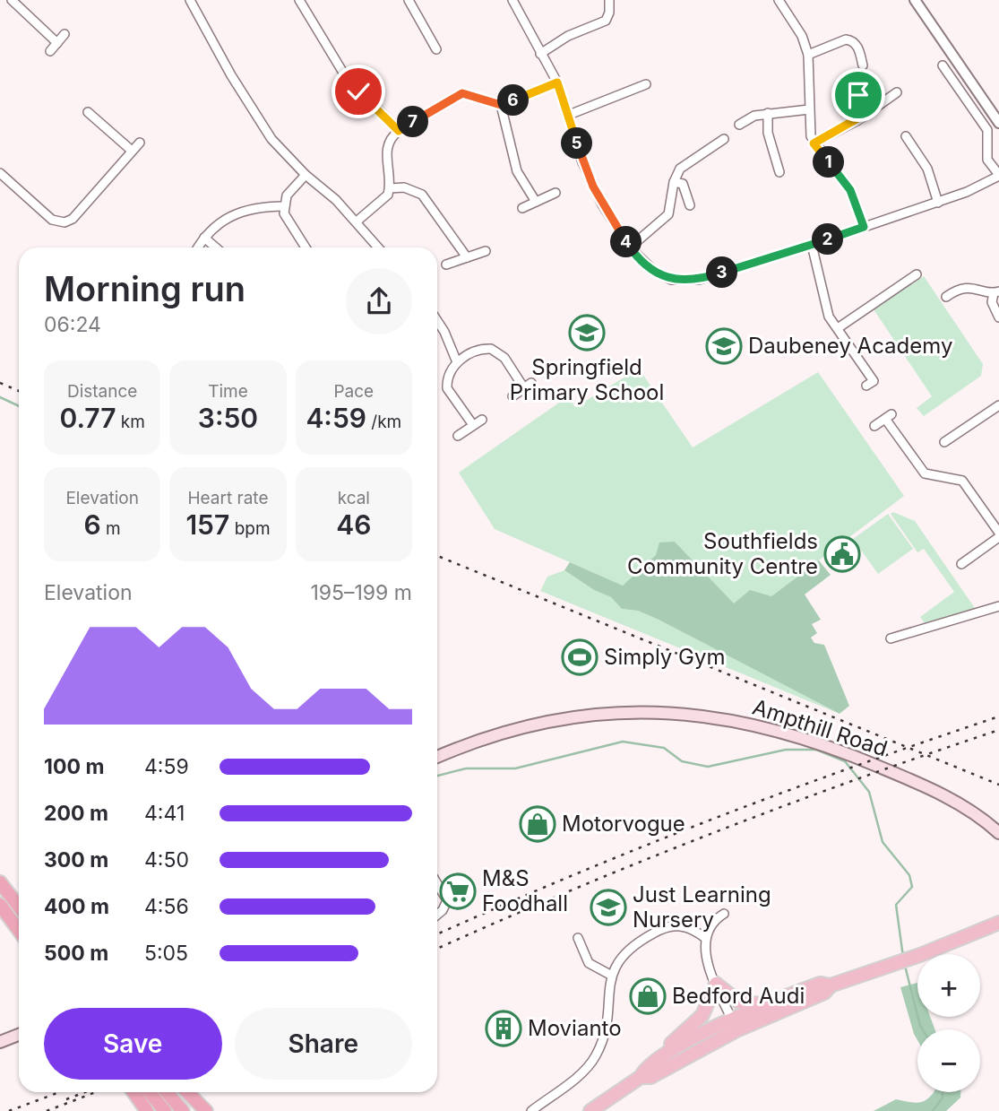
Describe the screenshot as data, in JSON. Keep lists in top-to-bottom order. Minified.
{"streets":{"main road":["Ampthill Road"]},"places":{"school or university":["Springfield Primary School","Daubeney Academy","Just Learning Nursery"],"public building":["Southfields Community Centre"],"sports":["Simply Gym"],"shop":["Motorvogue","Bedford Audi"],"supermarket":["M&S Foodhall"],"building":["Movianto"]},"page":{"pins":["6","7","5","1","2","4","3"],"heading":["Morning run","06:24"],"stats":[["Distance","0.77 km"],["Time","3:50"],["Pace","4:59 /km"],["Elevation","6 m"],["Heart rate","157 bpm"],["kcal","46"]],"chart":["Elevation","195–199 m"],"list":[{"name":"100 m","note":"4:59"},{"name":"200 m","note":"4:41"},{"name":"300 m","note":"4:50"},{"name":"400 m","note":"4:56"},{"name":"500 m","note":"5:05"}],"map_buttons":["+","−"],"buttons":["Save","Share"]}}
